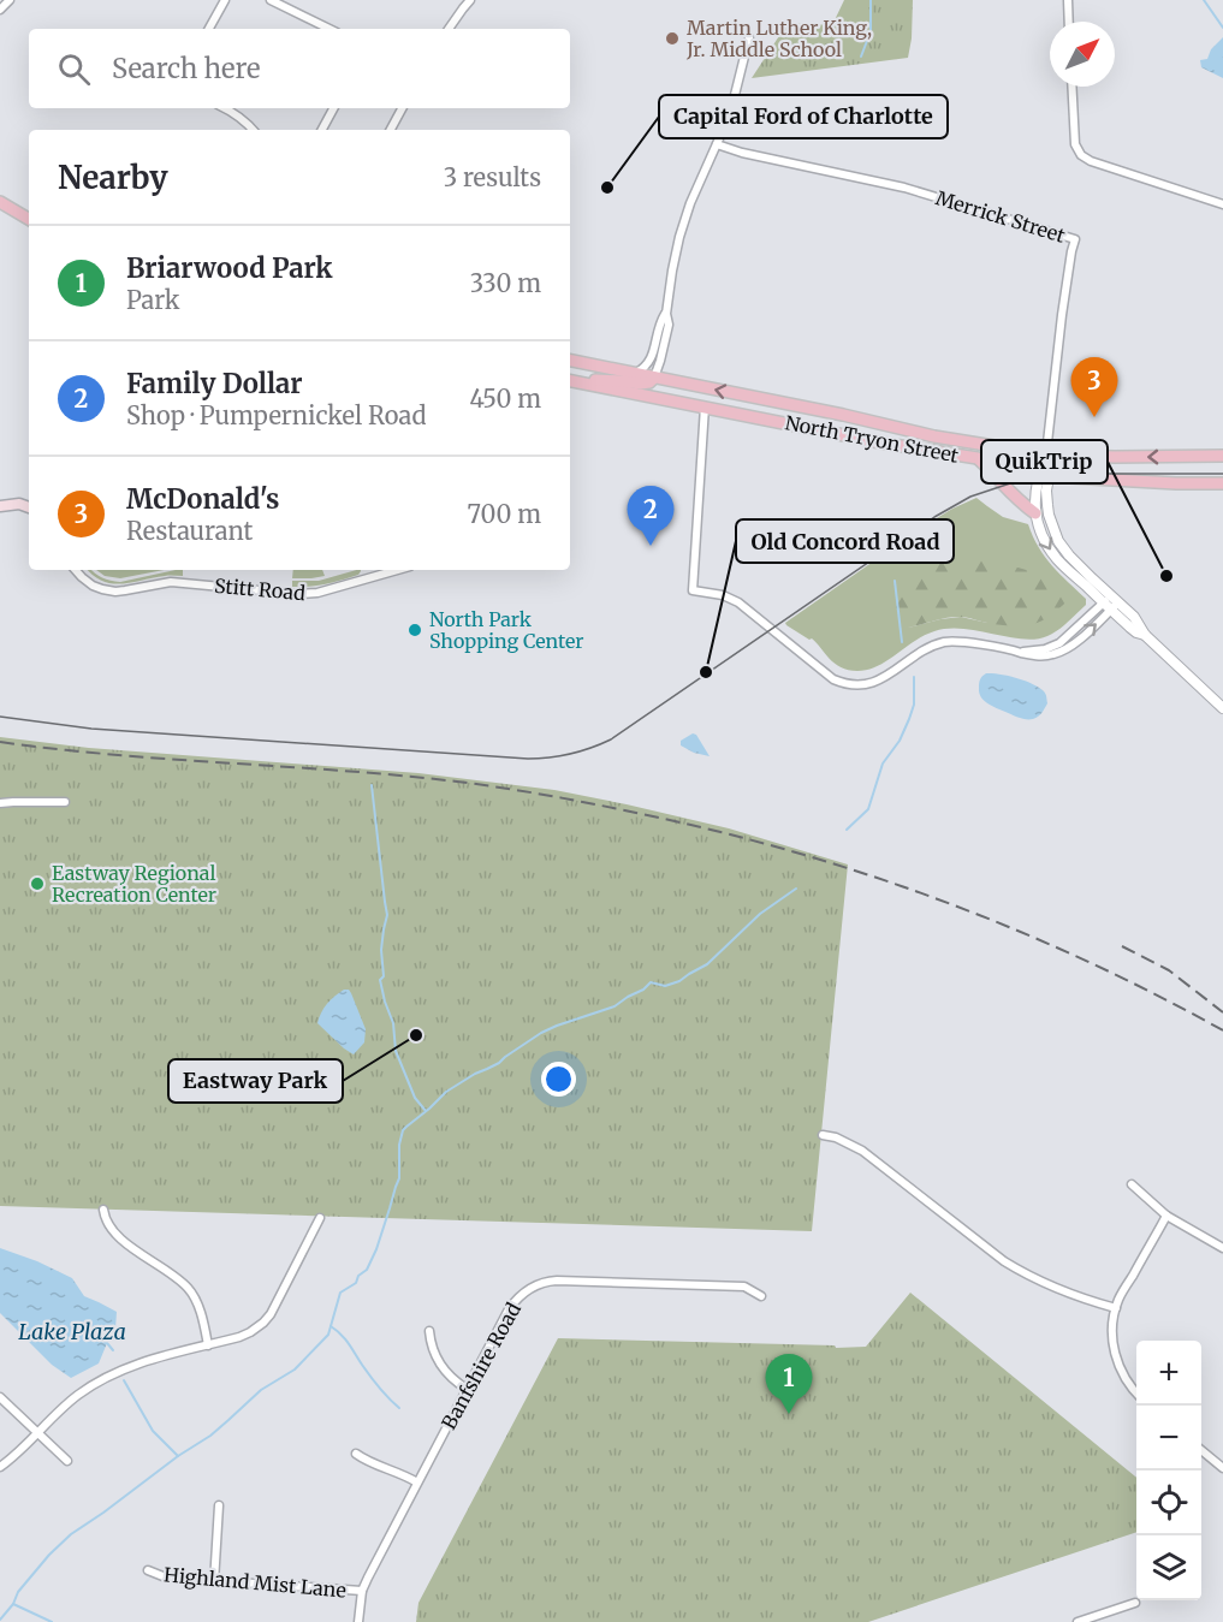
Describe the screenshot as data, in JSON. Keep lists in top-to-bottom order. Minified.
{"streets":{"main road":["North Tryon Street"],"street":["Merrick Street","Stitt Road","Banfshire Road","Highland Mist Lane"]},"crossings":[["Merrick Street","North Tryon Street"],["Banfshire Road","Highland Mist Lane"]],"water":["Lake Plaza"],"places":["Martin Luther King, Jr. Middle School","Capital Ford of Charlotte","QuikTrip","North Park Shopping Center","Old Concord Road","Eastway Regional Recreation Center","Eastway Park"],"north":"top right","page":{"search":"Search here","heading":["Nearby","3 results"],"list":[{"mark":"1","name":"Briarwood Park","note":"Park","value":"330 m"},{"mark":"2","name":"Family Dollar","note":"Shop · Pumpernickel Road","value":"450 m"},{"mark":"3","name":"McDonald's","note":"Restaurant","value":"700 m"}],"pins":["3","2","1"],"map_buttons":["+","−"]}}
